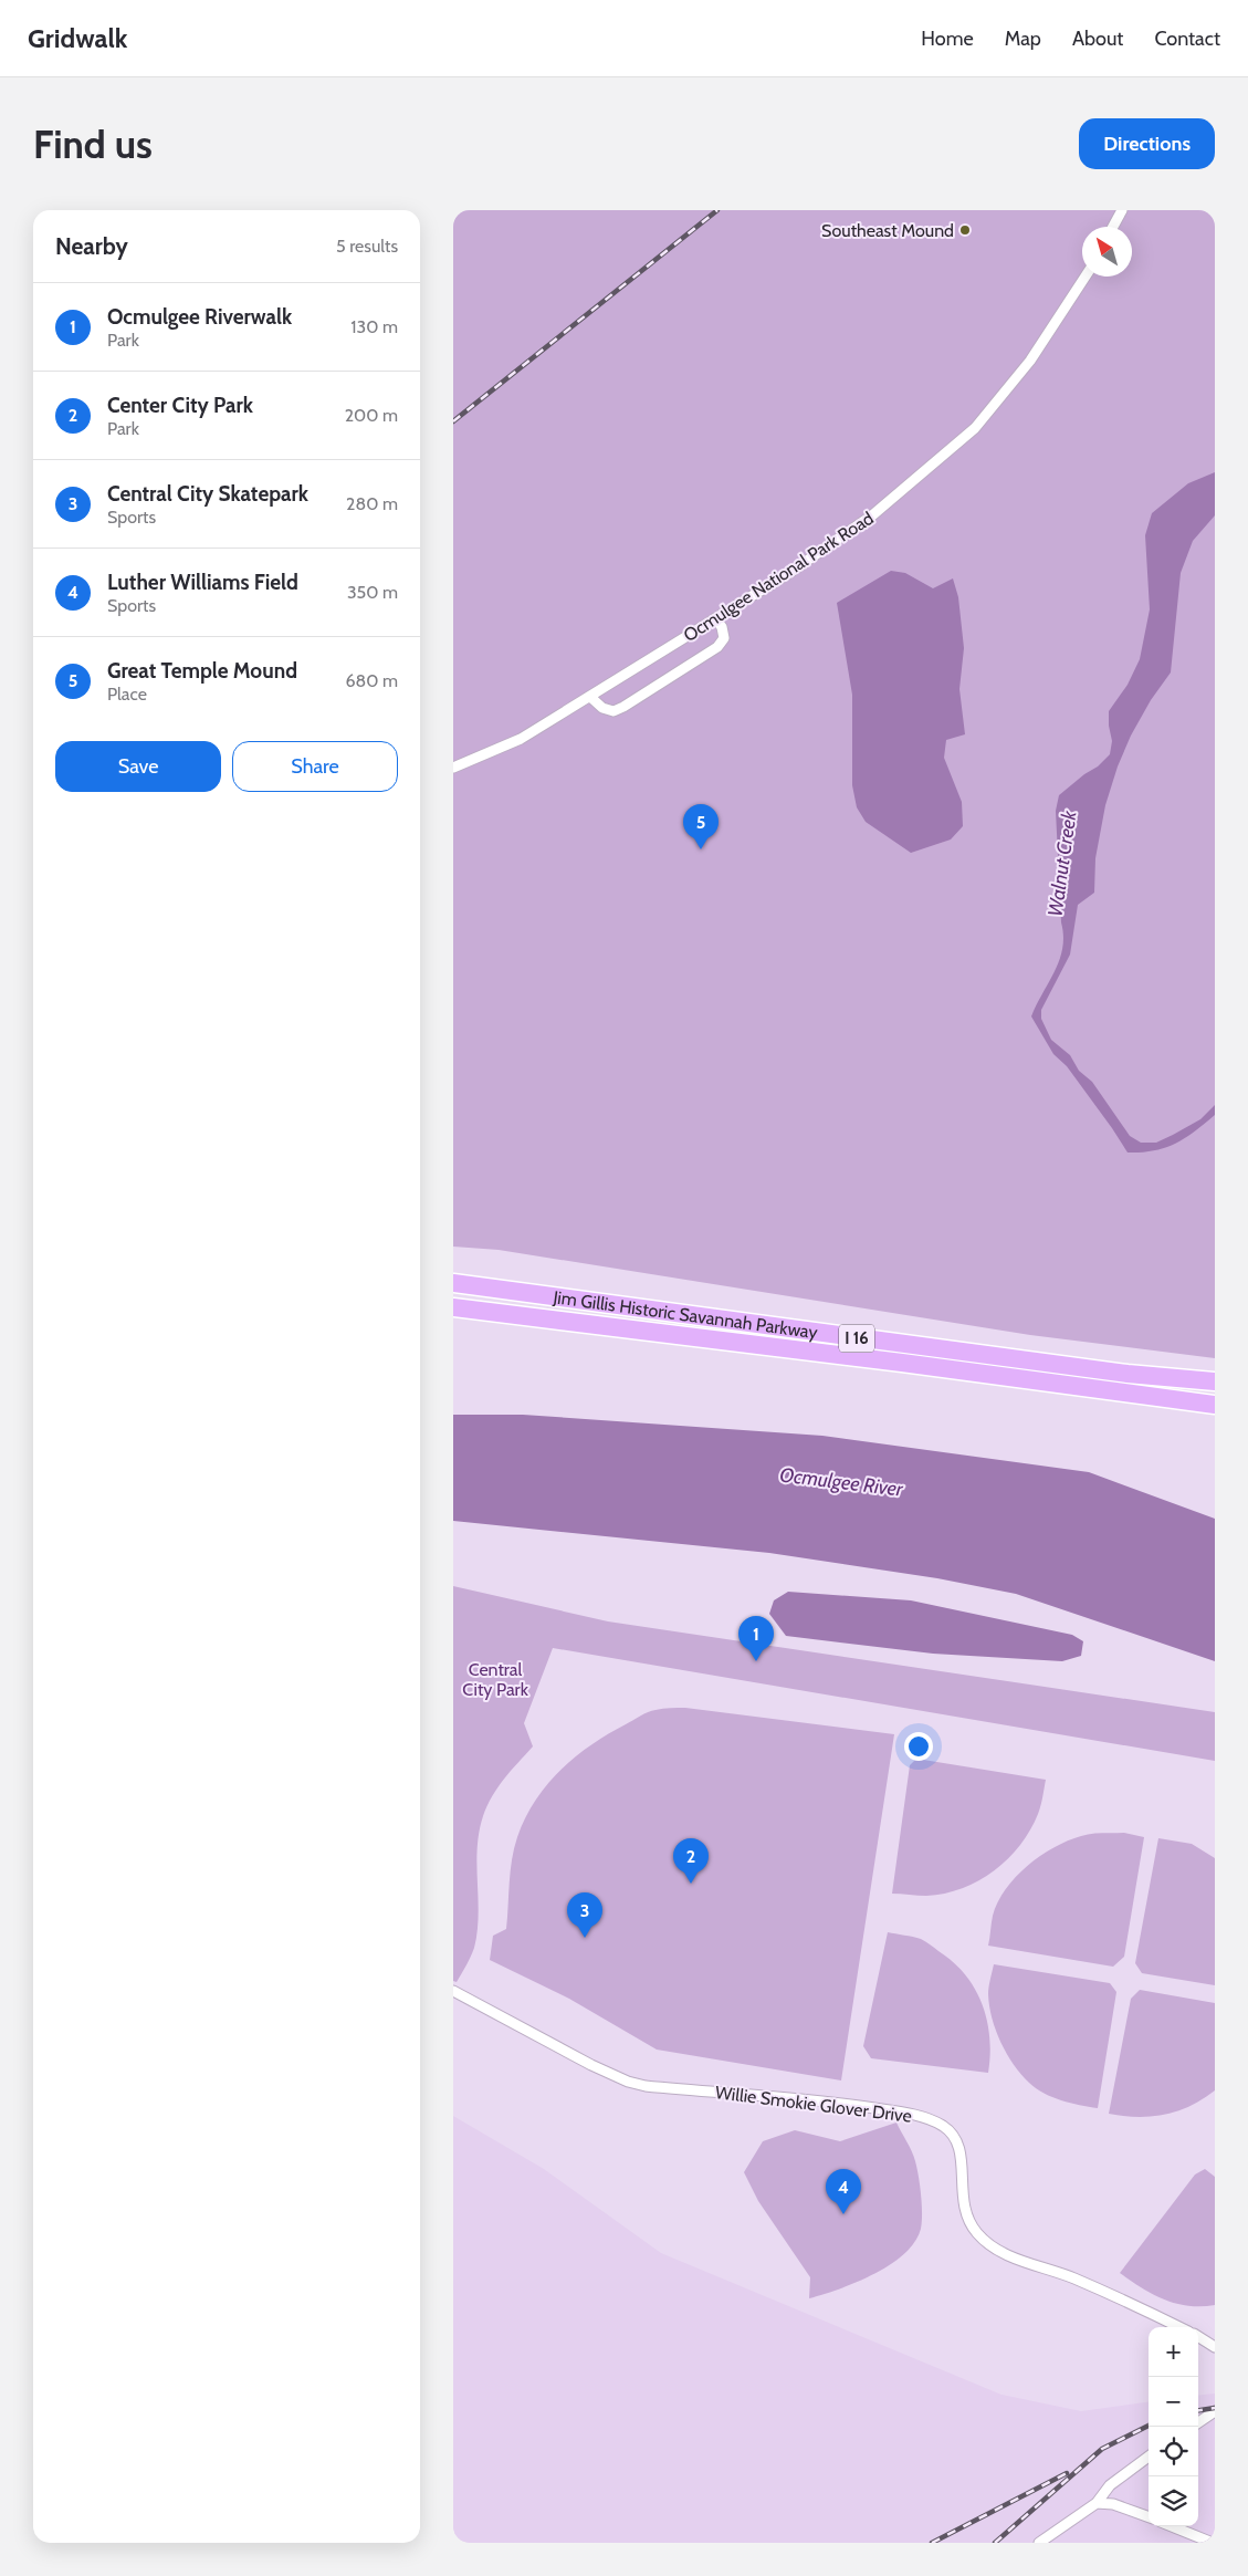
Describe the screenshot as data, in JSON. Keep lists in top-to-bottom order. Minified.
{"streets":{"highway":["Jim Gillis Historic Savannah Parkway","I 16"],"street":["Ocmulgee National Park Road","Willie Smokie Glover Drive"]},"water":["Walnut Creek","Ocmulgee River"],"parks":["Central City Park"],"places":["Southeast Mound"],"north":"top left","page":{"header":"Gridwalk","nav":["Home","Map","About","Contact"],"buttons":["Directions",["Save","Share"]],"title":"Find us","heading":["Nearby","5 results"],"list":[{"mark":"1","name":"Ocmulgee Riverwalk","note":"Park","value":"130 m"},{"mark":"2","name":"Center City Park","note":"Park","value":"200 m"},{"mark":"3","name":"Central City Skatepark","note":"Sports","value":"280 m"},{"mark":"4","name":"Luther Williams Field","note":"Sports","value":"350 m"},{"mark":"5","name":"Great Temple Mound","note":"Place","value":"680 m"}],"pins":["5","1","2","3","4"],"map_buttons":["+","−"]}}
